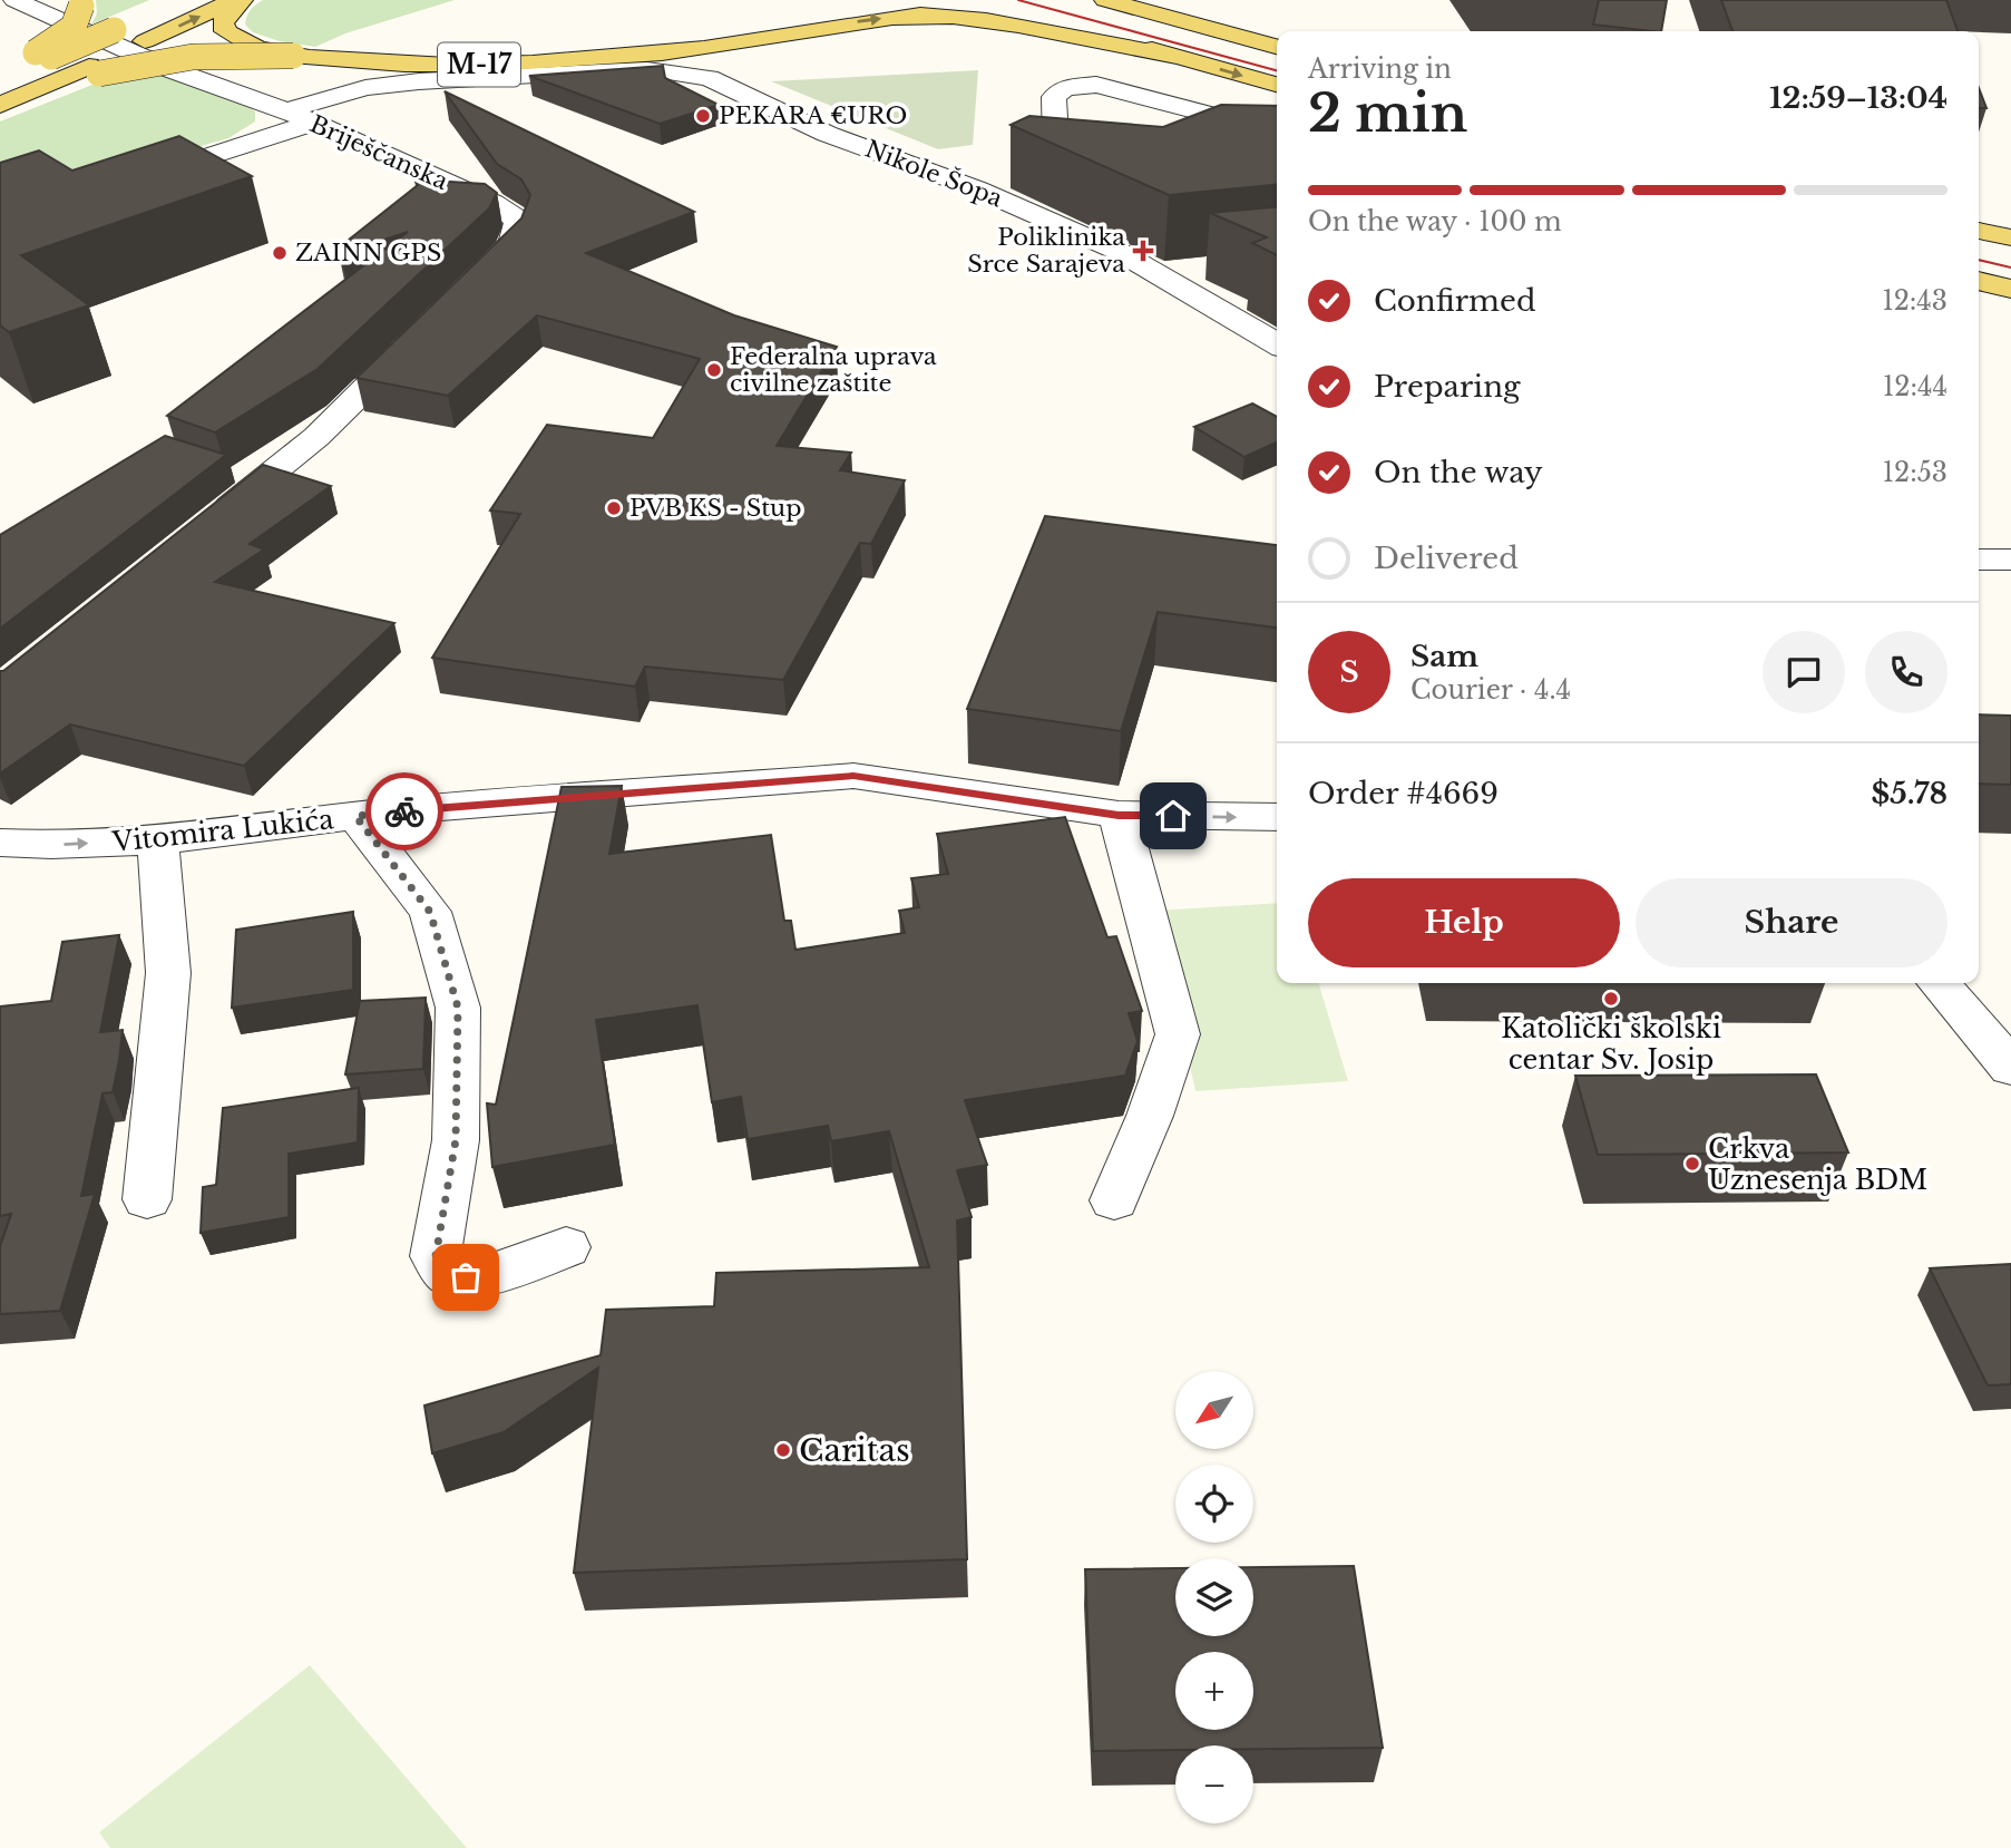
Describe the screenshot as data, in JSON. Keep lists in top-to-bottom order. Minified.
{"streets":{"main road":["M-17"],"street":["Briješčanska","Nikole Šopa","Vitomira Lukića"]},"crossings":[["Briješčanska","Nikole Šopa"]],"places":{"other":["PEKARA €URO","ZAINN GPS","Federalna uprava civilne zaštite","PVB KS - Stup","Katolički školski centar Sv. Josip","Crkva Uznesenja BDM","Caritas"],"health":["Poliklinika Srce Sarajeva"]},"north":"bottom left","page":{"heading":["2 min","Arriving in","12:59–13:04"],"panel":["Sam","Courier · 4.4","Order #4669","$5.78"],"bar":"On the way · 100 m","list":[["Confirmed","12:43"],["Preparing","12:44"],["On the way","12:53"],"Delivered"],"round":"S","buttons":["Help","Share"],"map_buttons":["+","−"]}}
